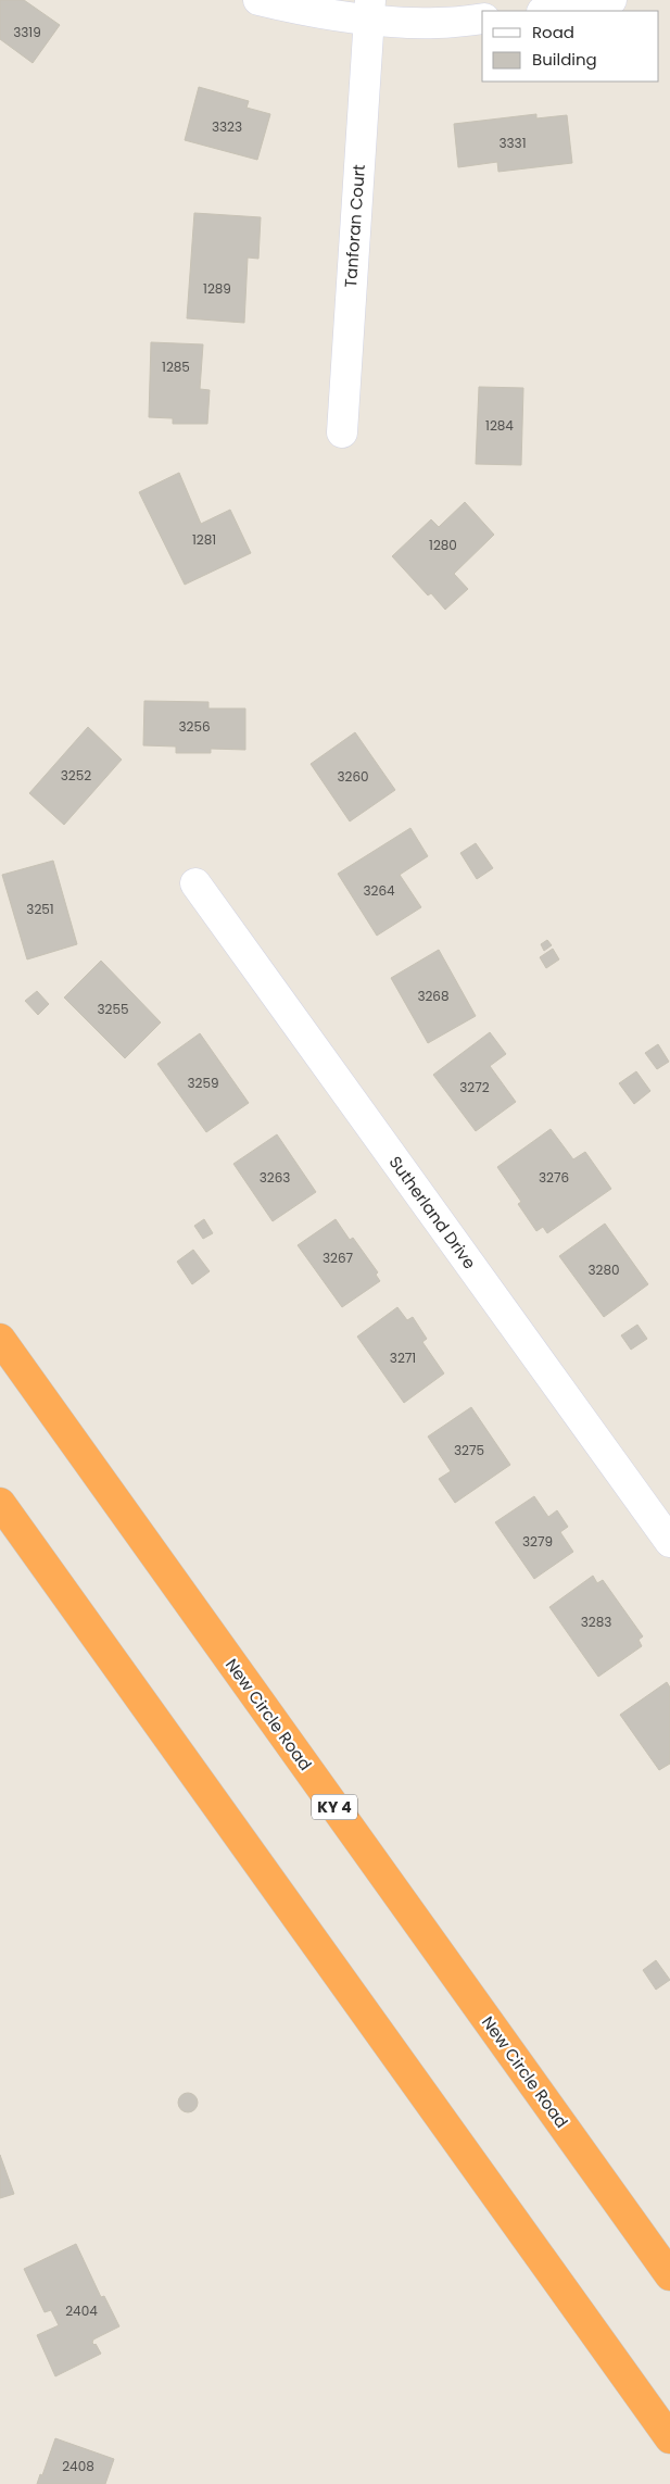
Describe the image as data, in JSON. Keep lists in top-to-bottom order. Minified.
{"streets":{"highway":["New Circle Road","KY 4"],"street":["Tanforan Court","Sutherland Drive"]},"house_numbers":["3319","3323","3331","1289","1285","1284","1281","1280","3256","3252","3260","3264","3251","3268","3255","3259","3272","3263","3276","3267","3280","3271","3275","3279","3283","2404","2408"],"legend":["Road","Building"]}
